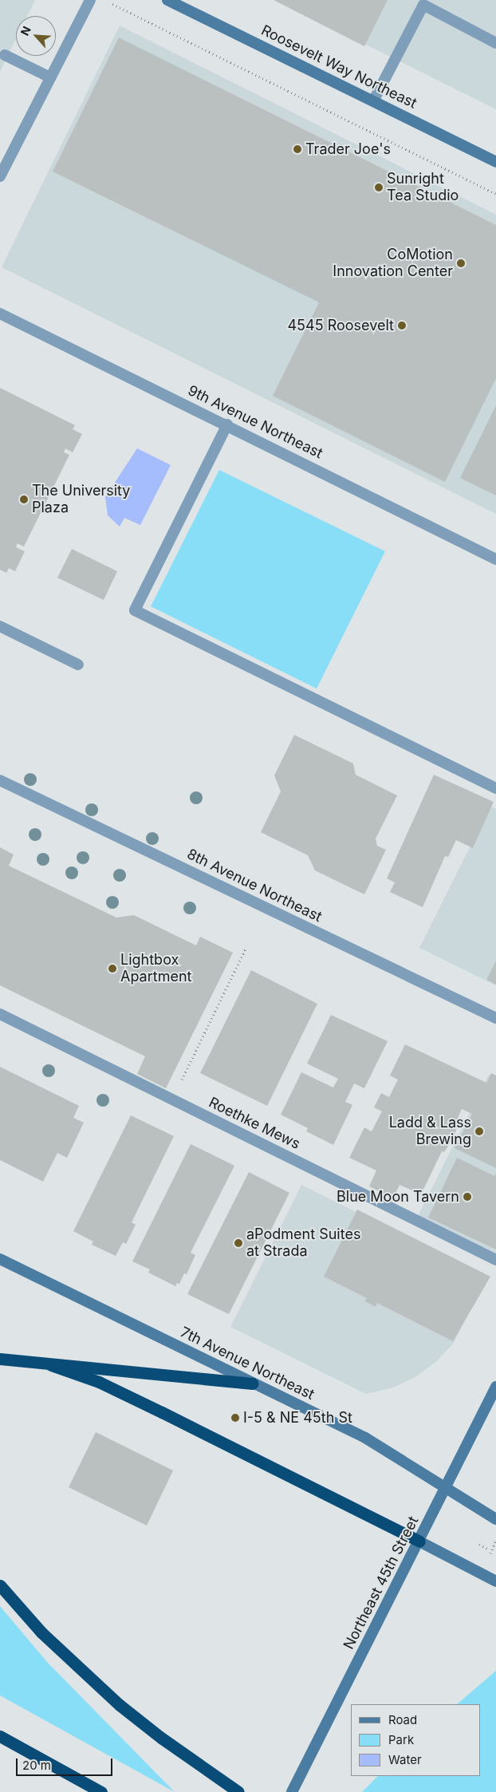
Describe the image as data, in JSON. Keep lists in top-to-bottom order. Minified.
{"streets":{"main road":["Roosevelt Way Northeast","7th Avenue Northeast","Northeast 45th Street"],"street":["9th Avenue Northeast","8th Avenue Northeast","Roethke Mews"]},"crossings":[["7th Avenue Northeast","Northeast 45th Street"]],"places":["Trader Joe's","Sunright Tea Studio","CoMotion Innovation Center","4545 Roosevelt","The University Plaza","Lightbox Apartment","Ladd & Lass Brewing","Blue Moon Tavern","aPodment Suites at Strada","I-5 & NE 45th St"],"legend":["Road","Park","Water"],"scale_bar":"20 m","north":"top left"}
